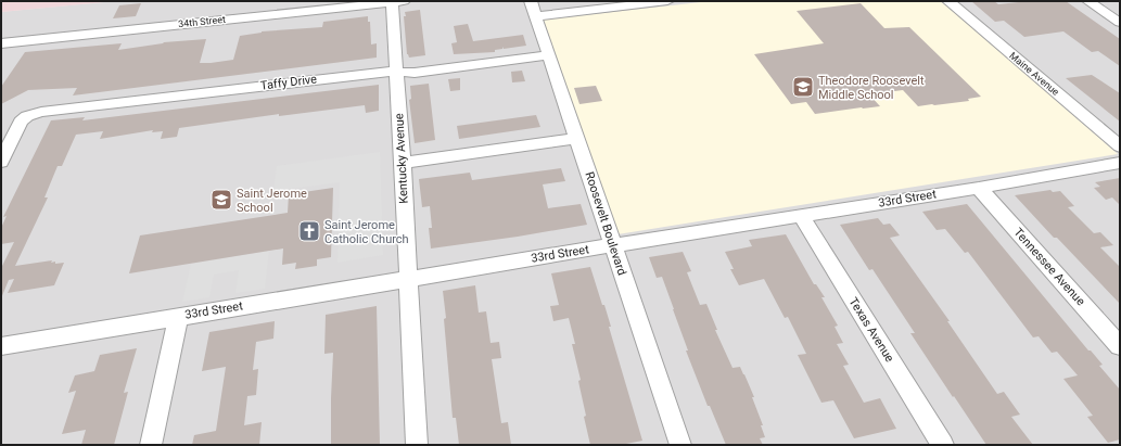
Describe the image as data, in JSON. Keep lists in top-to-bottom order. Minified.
{"streets":{"street":["34th Street","Maine Avenue","Taffy Drive","Kentucky Avenue","33rd Street","Roosevelt Boulevard","Tennessee Avenue","Texas Avenue"]},"crossings":[["34th Street","Kentucky Avenue"],["Taffy Drive","Kentucky Avenue"],["Taffy Drive","Roosevelt Boulevard"],["Kentucky Avenue","33rd Street"],["33rd Street","Roosevelt Boulevard"],["33rd Street","Tennessee Avenue"],["33rd Street","Texas Avenue"]],"places":{"school or university":["Theodore Roosevelt Middle School","Saint Jerome School"],"church":["Saint Jerome Catholic Church"]}}
